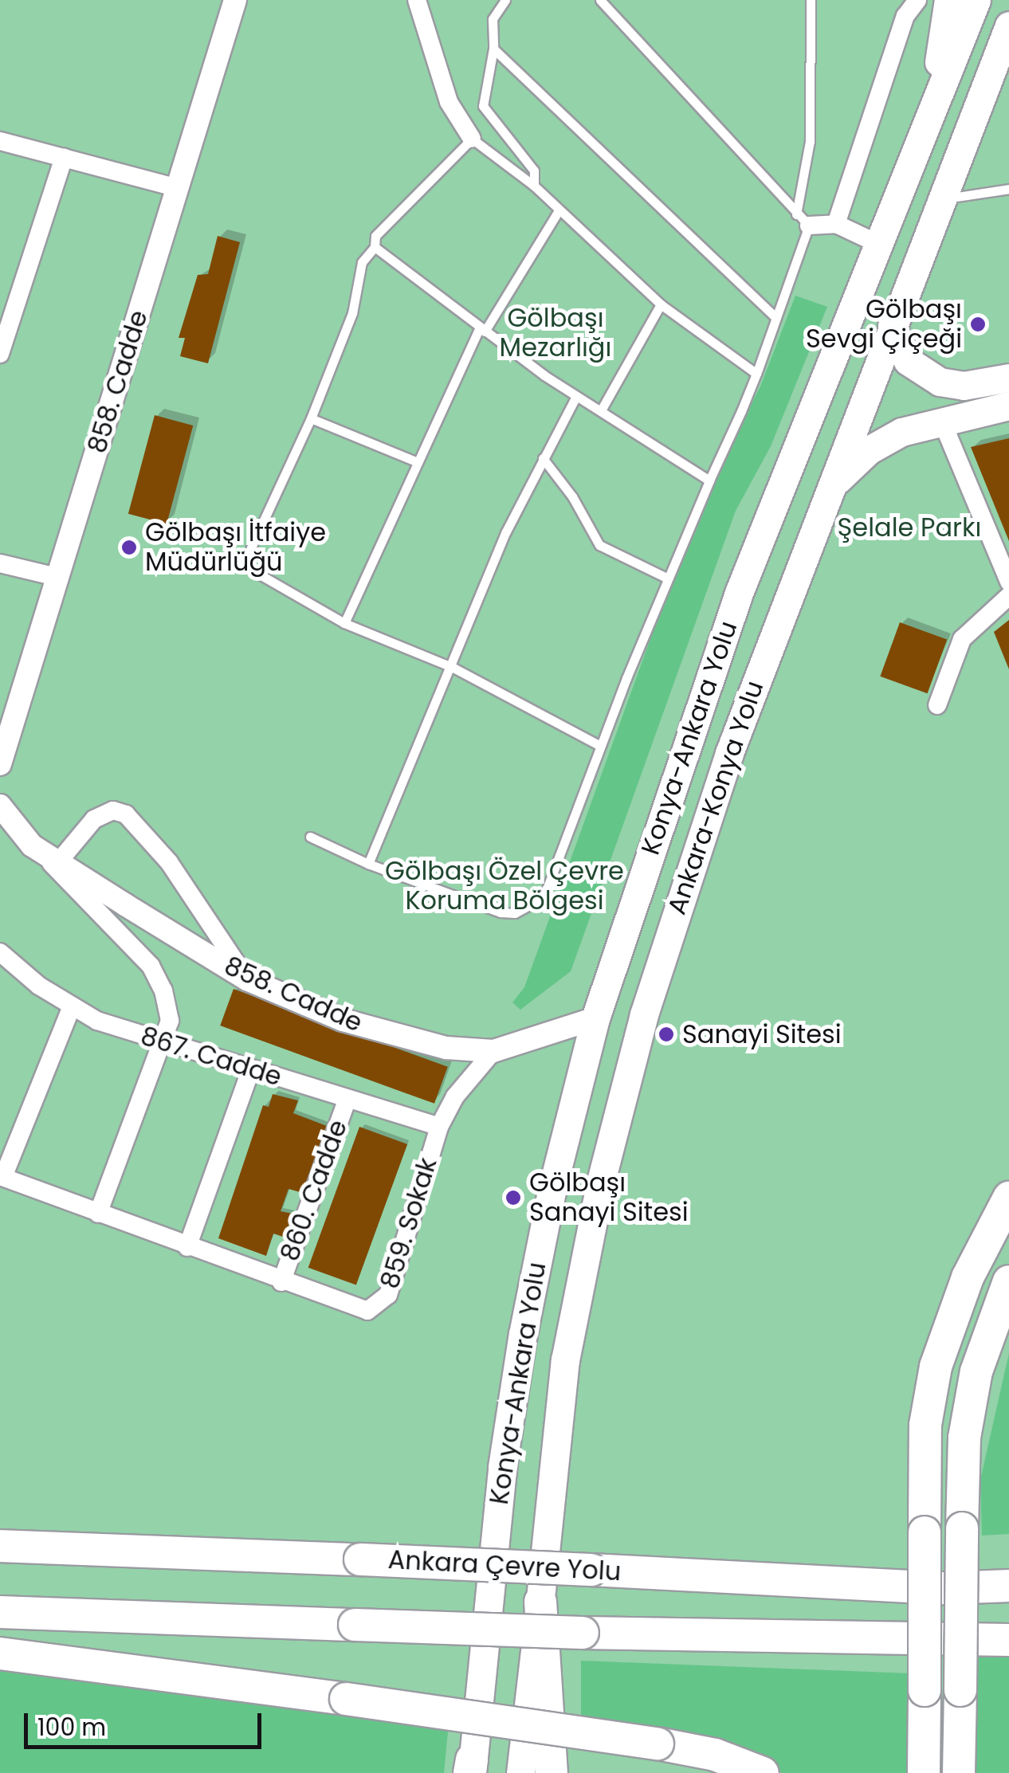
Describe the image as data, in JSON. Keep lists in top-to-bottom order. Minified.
{"streets":{"highway":["Konya-Ankara Yolu","Ankara-Konya Yolu","Ankara Çevre Yolu"],"street":["858. Cadde","867. Cadde","860. Cadde","859. Sokak"]},"crossings":[["858. Cadde","859. Sokak"],["867. Cadde","860. Cadde"],["867. Cadde","859. Sokak"],["860. Cadde","859. Sokak"]],"parks":["Gölbaşı Mezarlığı","Şelale Parkı","Gölbaşı Özel Çevre Koruma Bölgesi"],"places":["Gölbaşı Sevgi Çiçeği","Gölbaşı İtfaiye Müdürlüğü","Sanayi Sitesi","Gölbaşı Sanayi Sitesi"],"scale_bar":"100 m"}
